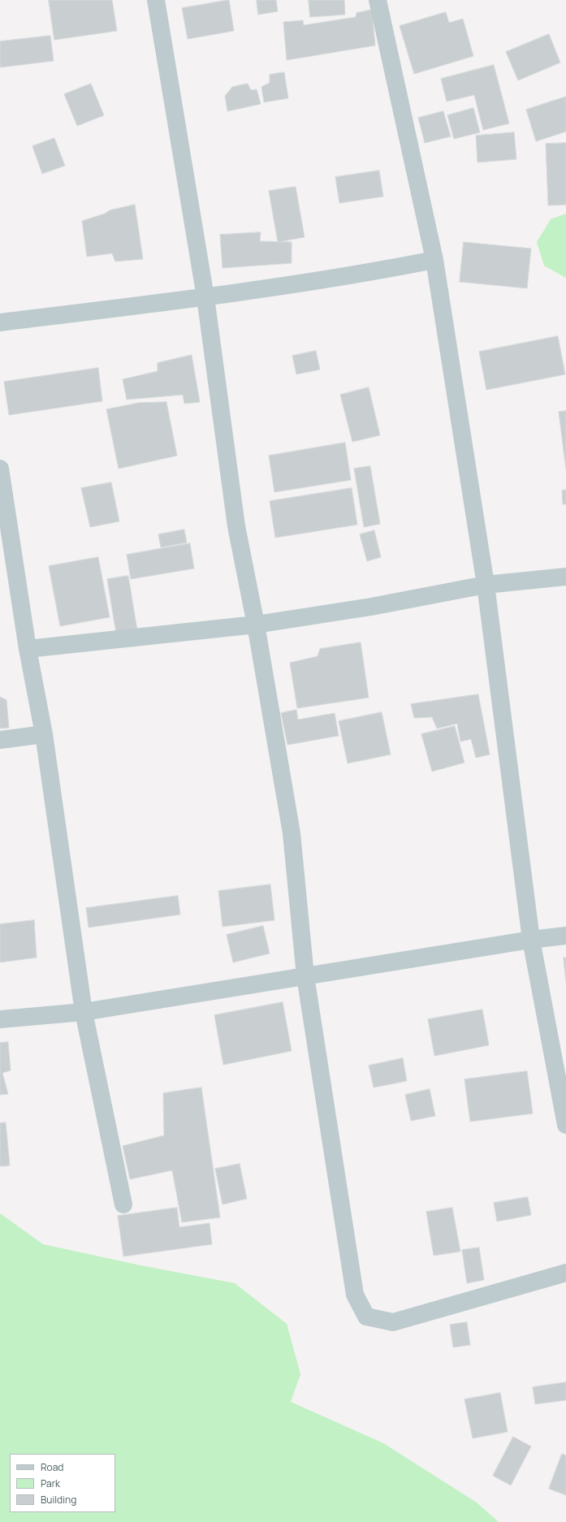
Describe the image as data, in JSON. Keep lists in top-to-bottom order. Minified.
{"legend":["Road","Park","Building"]}
